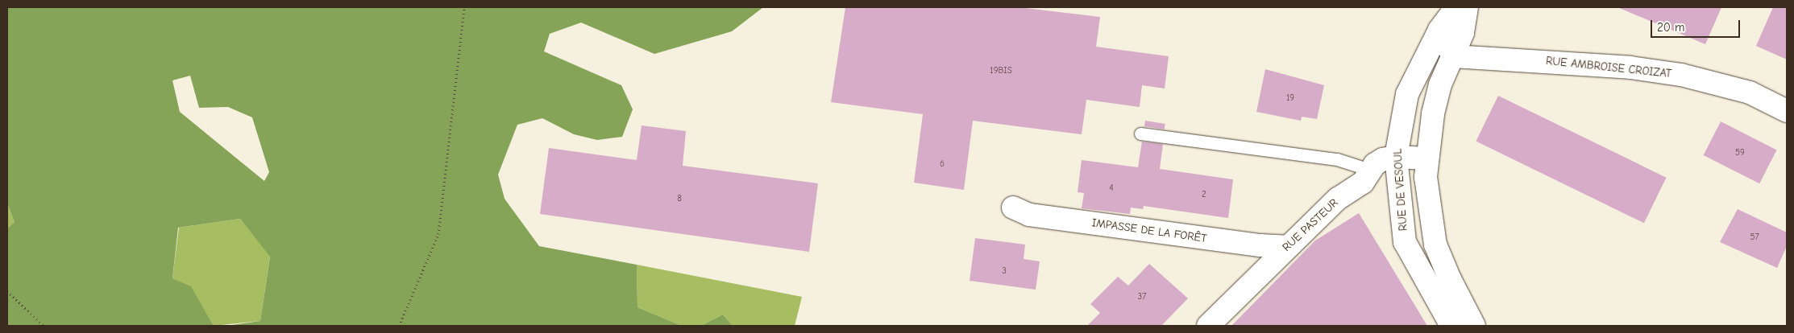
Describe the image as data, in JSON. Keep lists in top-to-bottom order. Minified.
{"streets":{"street":["RUE AMBROISE CROIZAT","RUE DE VESOUL","RUE PASTEUR","IMPASSE DE LA FORÊT"]},"crossings":[["RUE DE VESOUL","RUE PASTEUR"],["RUE PASTEUR","IMPASSE DE LA FORÊT"]],"house_numbers":["19BIS","19","59","6","4","2","8","57","3","37"],"scale_bar":"20 m"}
